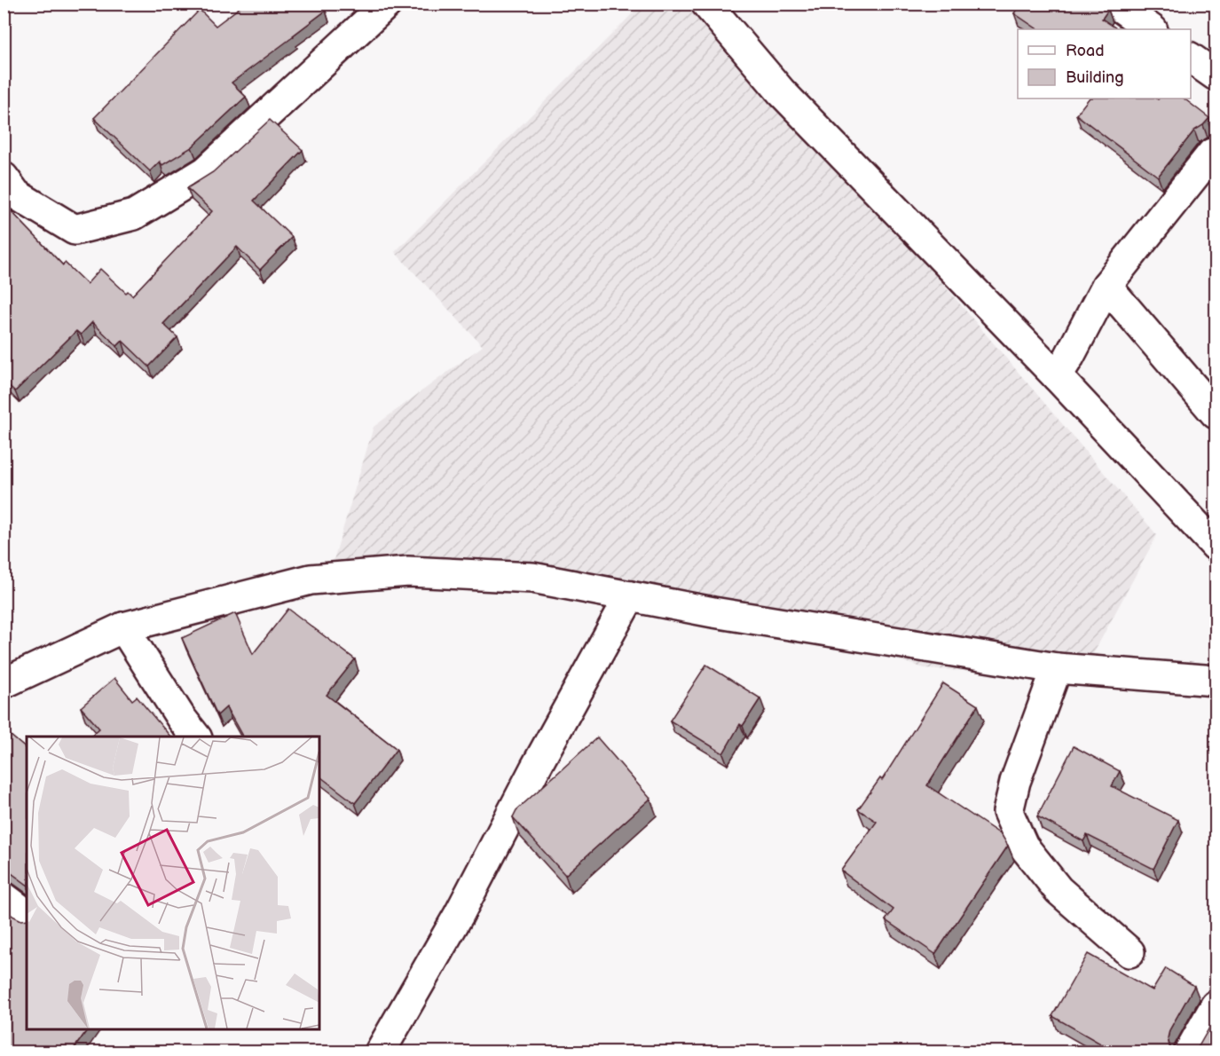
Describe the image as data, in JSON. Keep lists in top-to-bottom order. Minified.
{"legend":["Road","Building"]}
